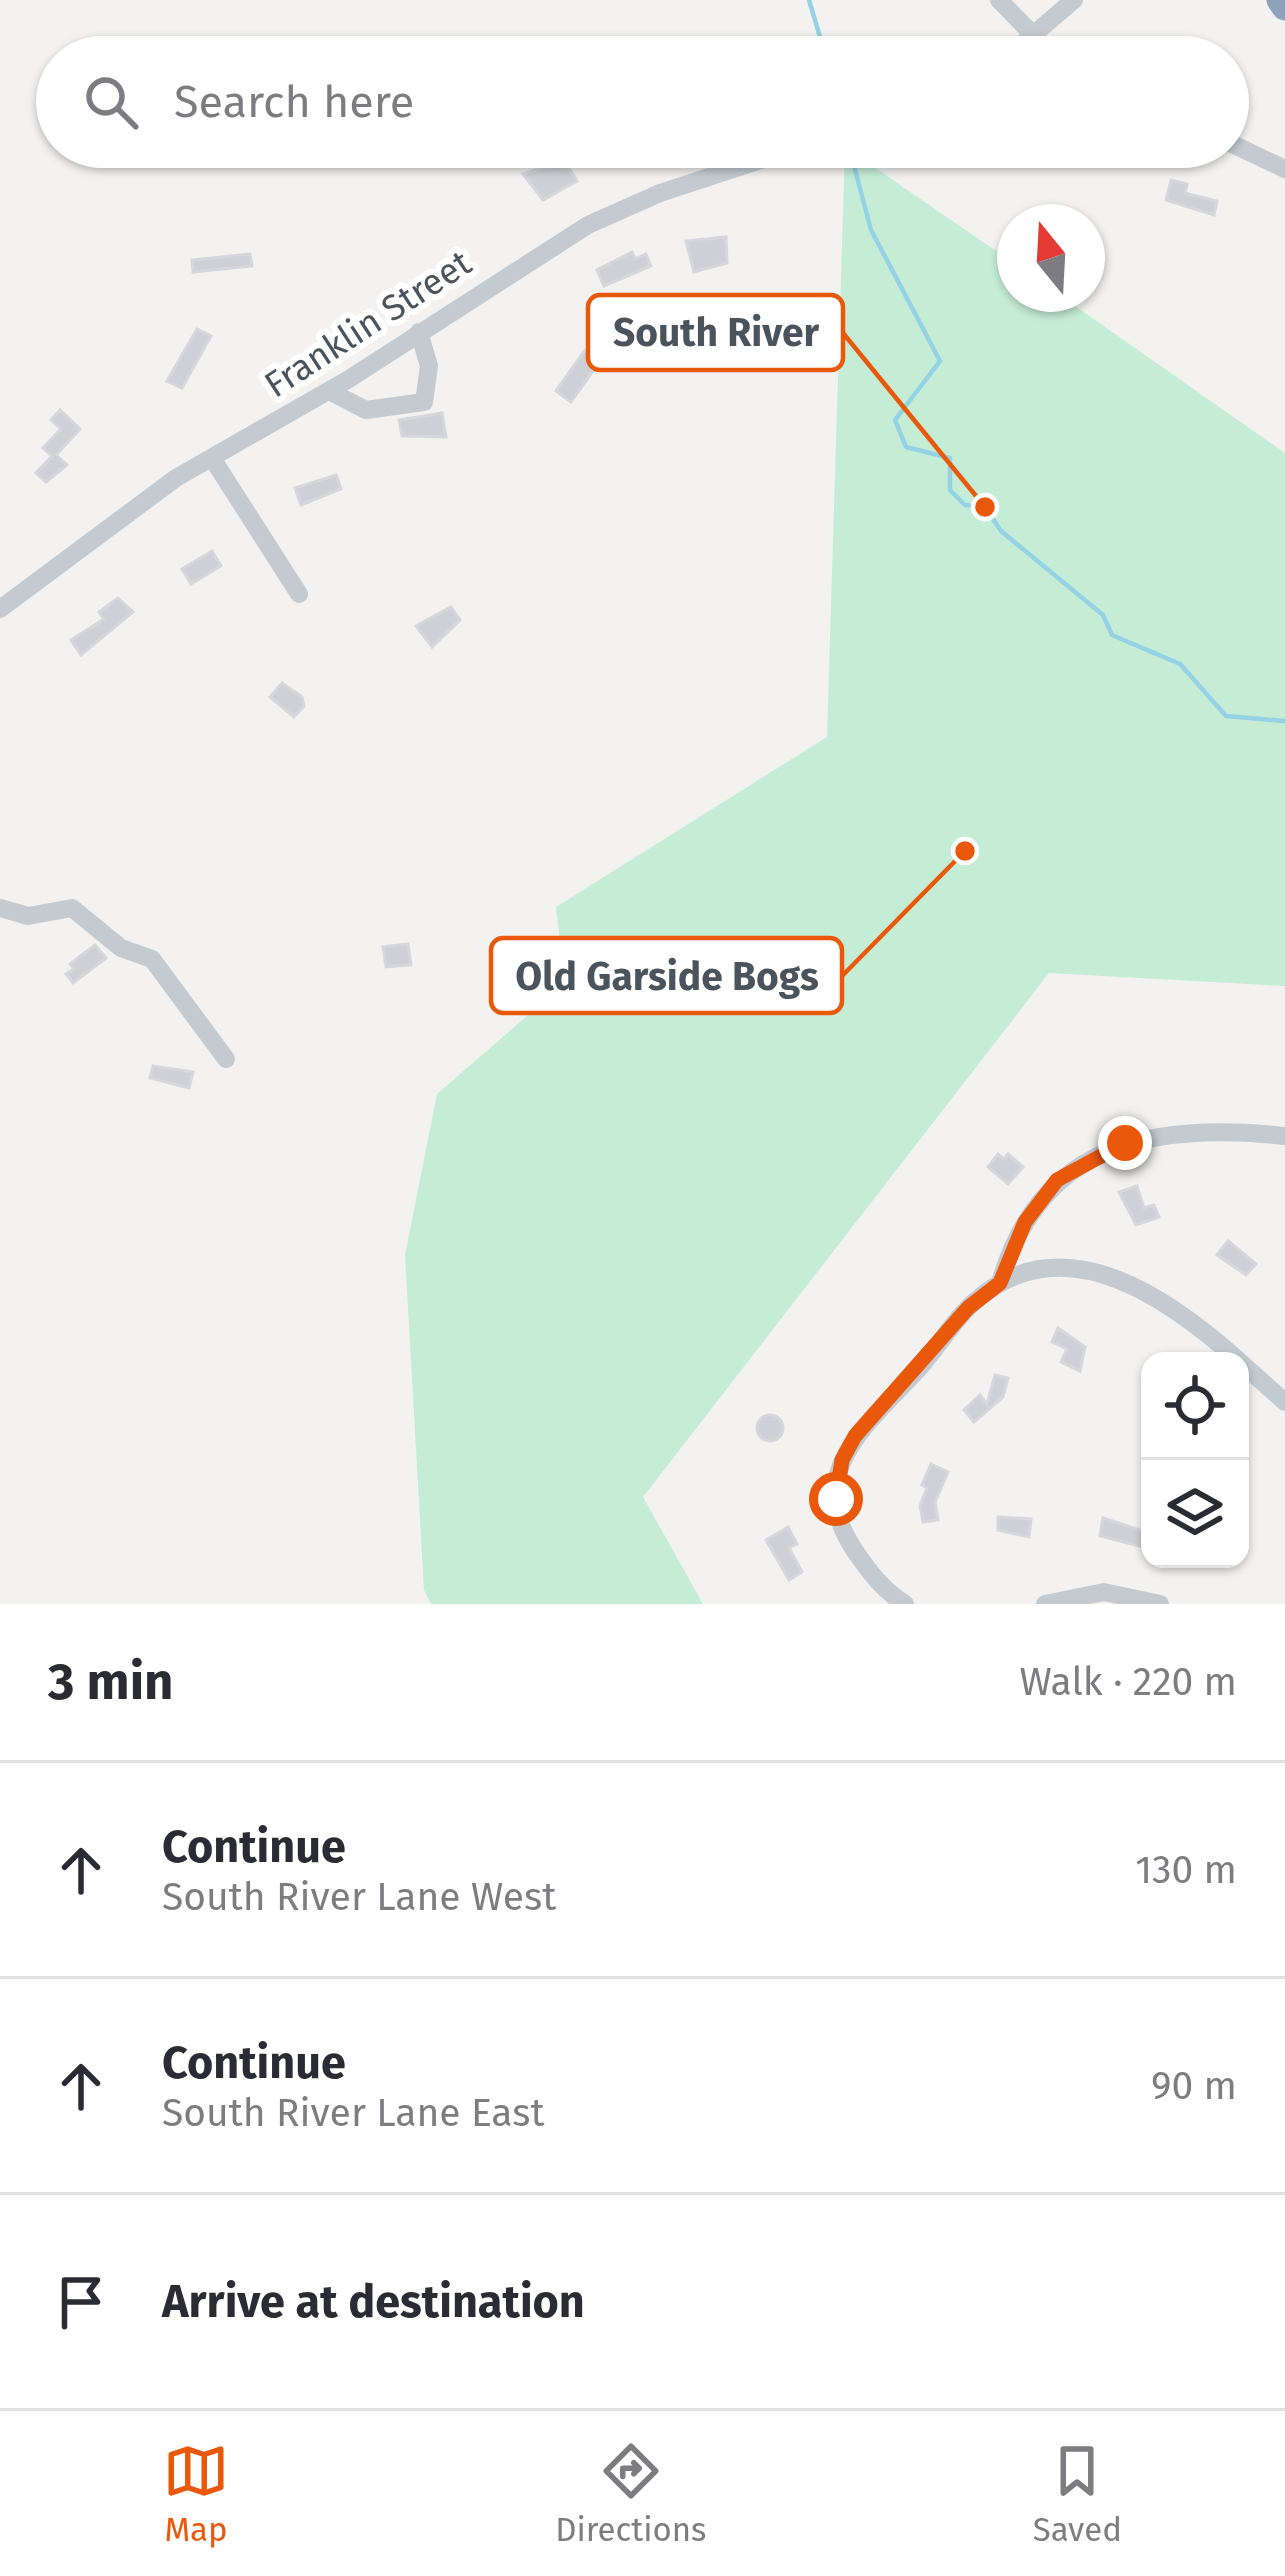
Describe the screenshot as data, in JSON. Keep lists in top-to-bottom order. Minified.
{"streets":{"street":["Franklin Street"]},"places":["South River","Old Garside Bogs"],"north":"top","page":{"search":"Search here","heading":["3 min","Walk · 220 m"],"list":[["Continue","South River Lane West","130 m"],["Continue","South River Lane East","90 m"],"Arrive at destination"],"nav":["Map","Directions","Saved"]}}
